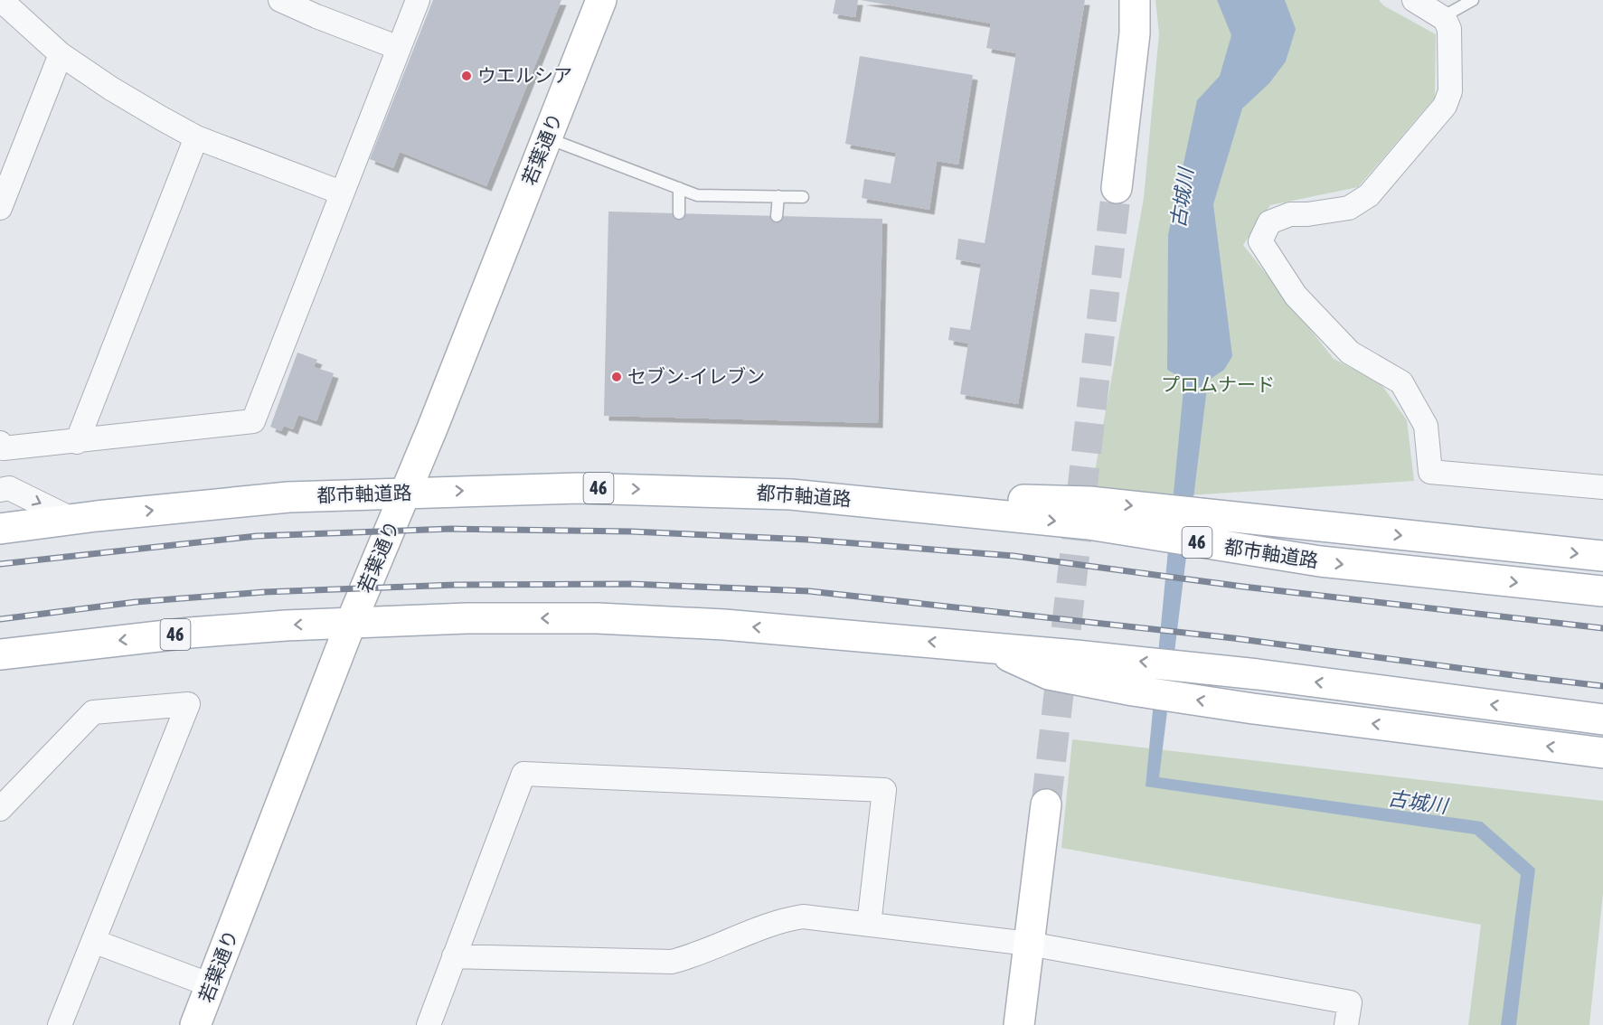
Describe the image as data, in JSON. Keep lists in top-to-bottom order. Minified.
{"streets":{"main road":["若葉通り","46","都市軸道路"]},"crossings":[["若葉通り","46"],["若葉通り","都市軸道路"],["46","都市軸道路"]],"water":["古城川"],"parks":["プロムナード"],"places":["ウエルシア","セブン-イレブン"]}
